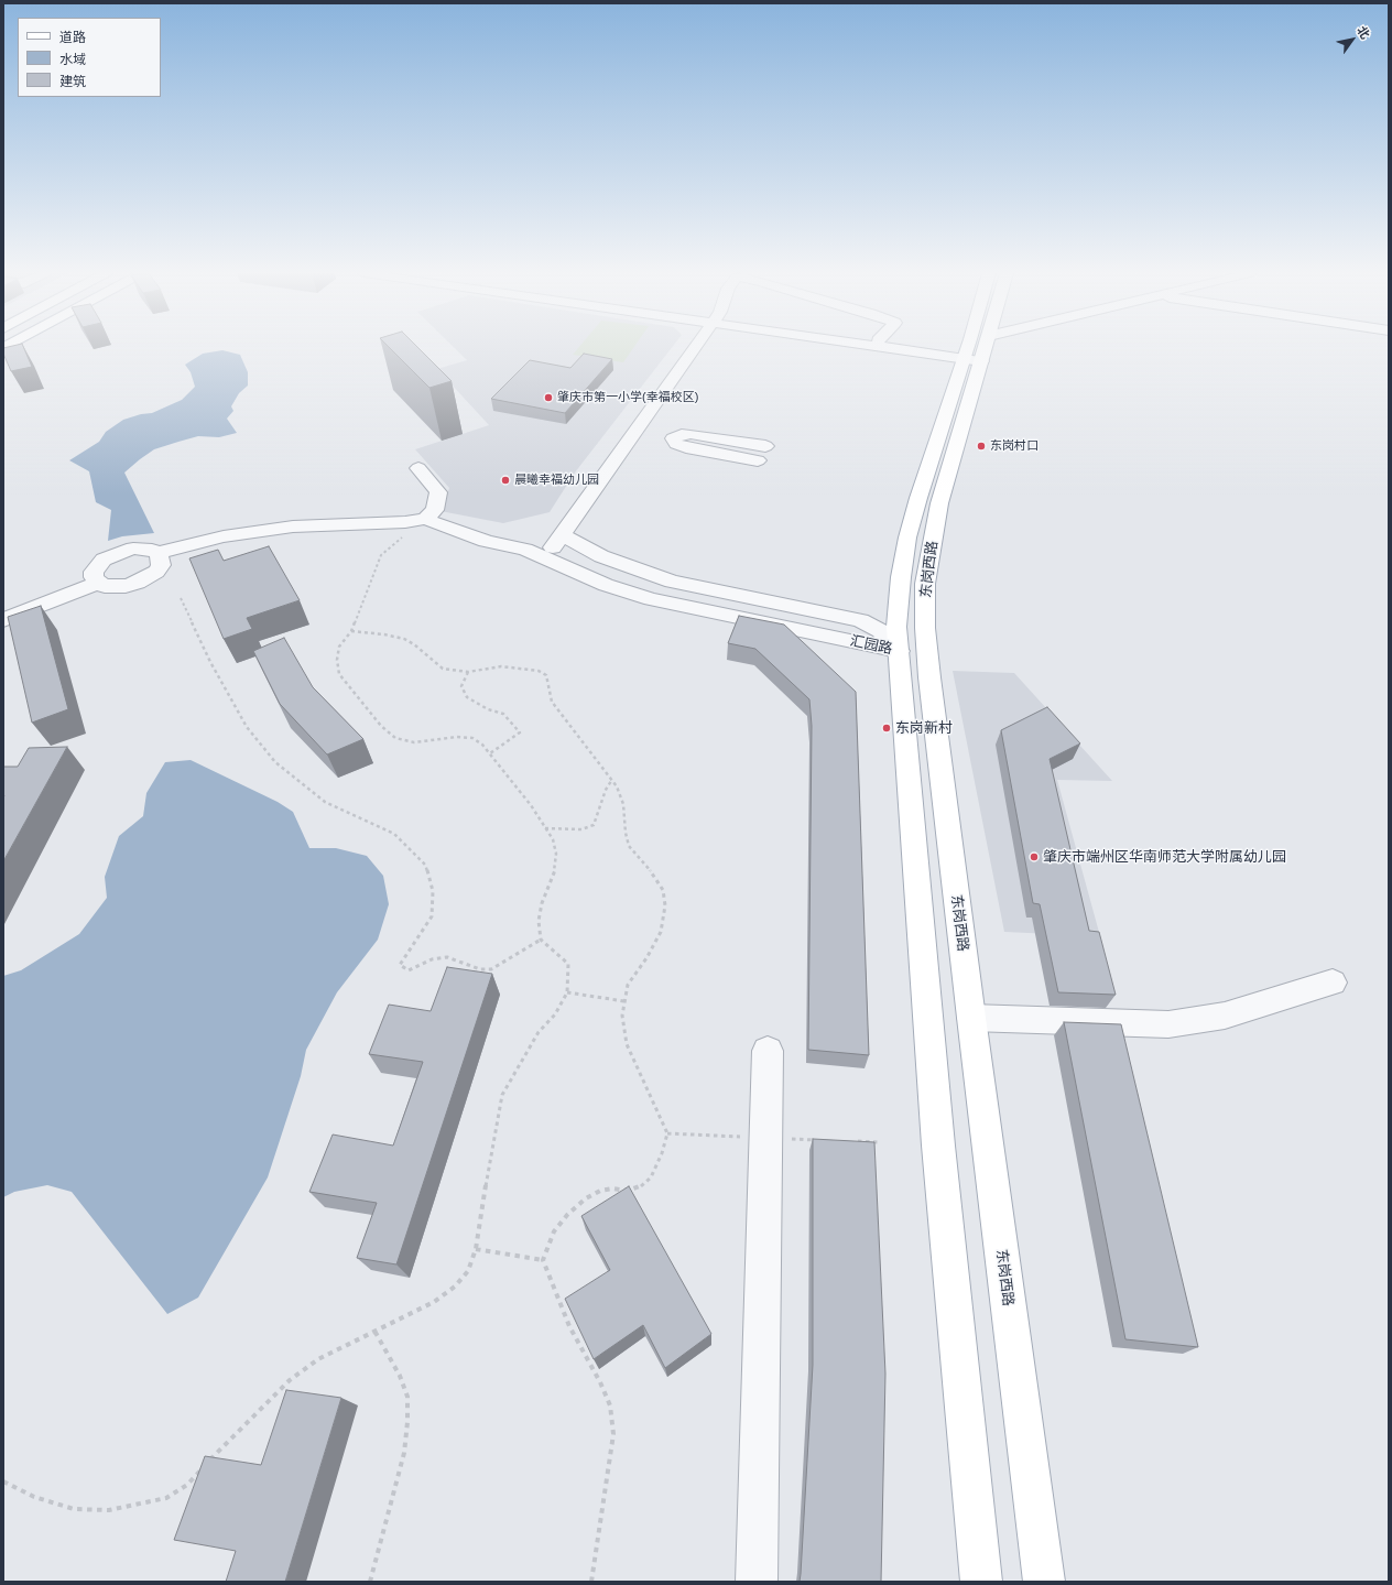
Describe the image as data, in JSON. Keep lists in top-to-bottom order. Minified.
{"streets":{"main road":["东岗西路"],"street":["汇园路"]},"crossings":[["东岗西路","汇园路"]],"places":["肇庆市第一小学(幸福校区)","东岗村口","晨曦幸福幼儿园","东岗新村","肇庆市端州区华南师范大学附属幼儿园"],"legend":["道路","水域","建筑"],"north":"top right"}
